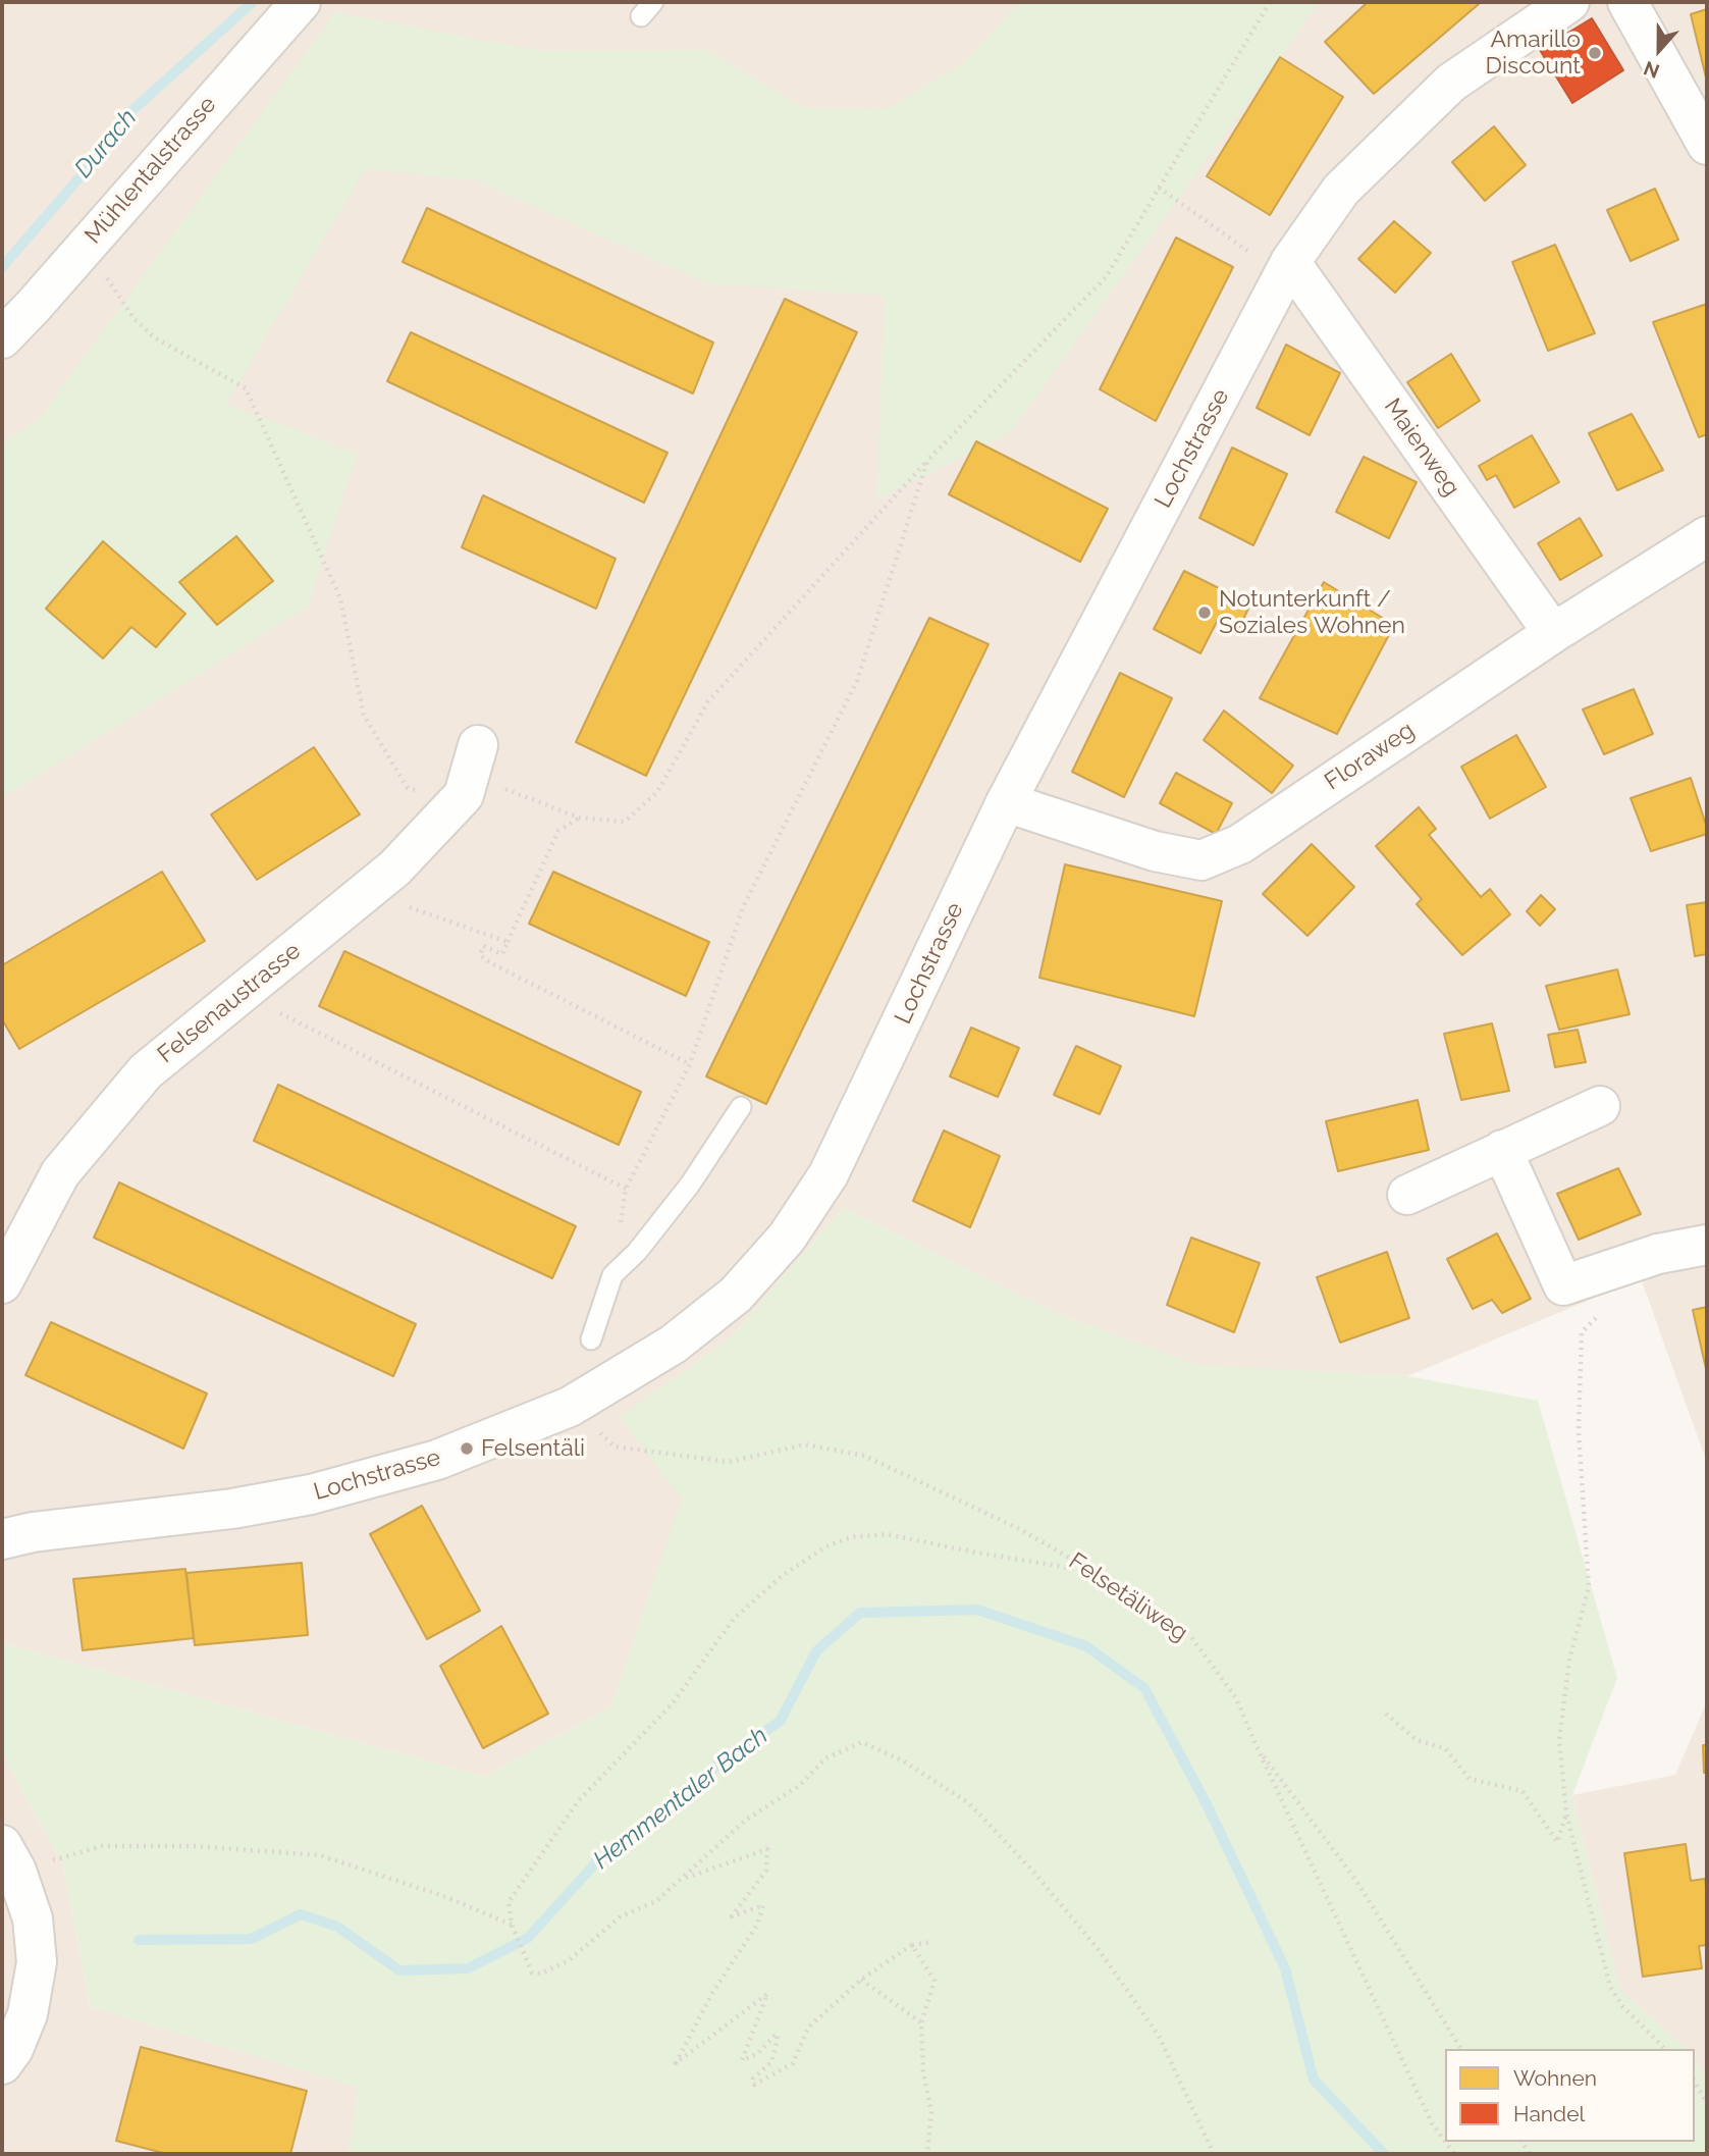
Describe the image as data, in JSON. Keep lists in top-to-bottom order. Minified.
{"streets":{"street":["Mühlentalstrasse","Maienweg","Lochstrasse","Floraweg","Felsenaustrasse"],"path":["Felsetäliweg"]},"crossings":[["Maienweg","Lochstrasse"],["Maienweg","Floraweg"],["Lochstrasse","Floraweg"],["Lochstrasse","Felsetäliweg"]],"water":["Durach","Hemmentaler Bach"],"places":["Amarillo Discount","Notunterkunft / Soziales Wohnen","Felsentäli"],"legend":["Wohnen","Handel"],"north":"bottom"}
